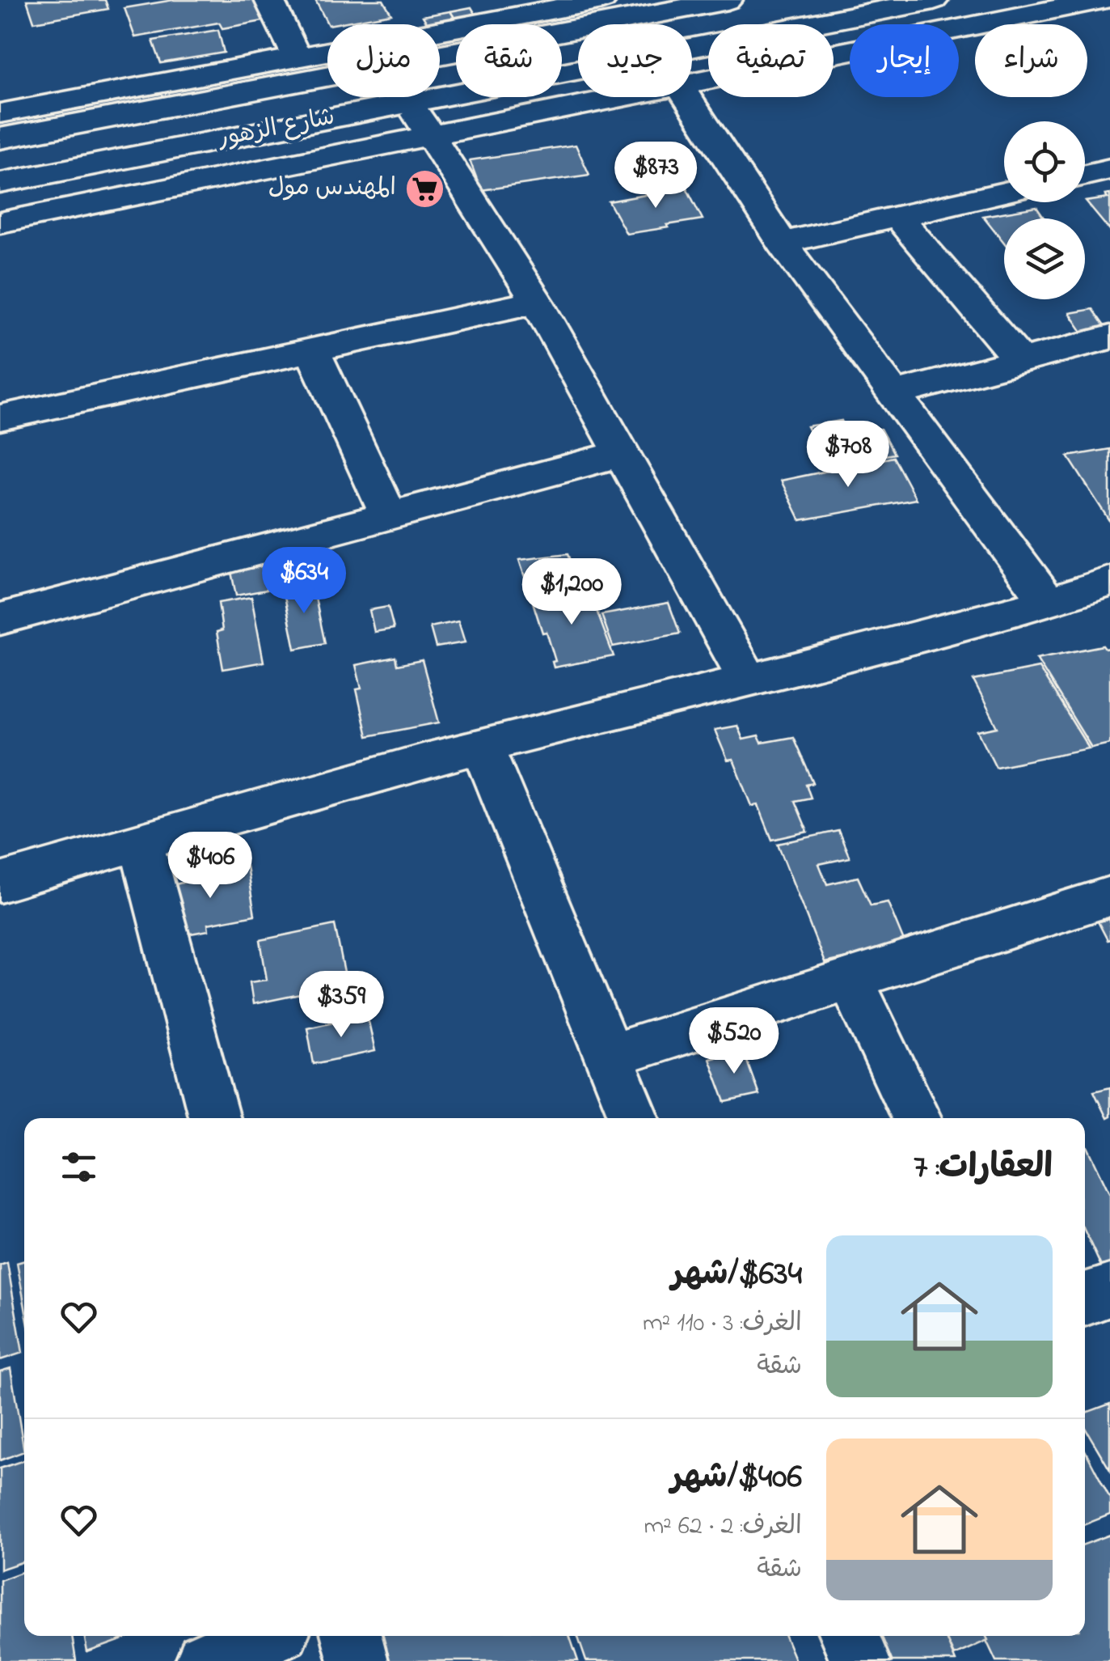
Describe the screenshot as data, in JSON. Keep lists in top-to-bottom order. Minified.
{"streets":{"street":["شارع الزهور"]},"places":{"supermarket":["المهندس مول"]},"page":{"chip":["شراء","إيجار","تصفية","جديد","شقة","منزل"],"price":["$873","$708","$634","$1,200","$406","$359","$520"],"heading":"العقارات: 7","list":[{"name":"$634/شهر","note":"الغرف: 3 · 110 m² · شقة"},{"name":"$406/شهر","note":"الغرف: 2 · 62 m² · شقة"}]}}
